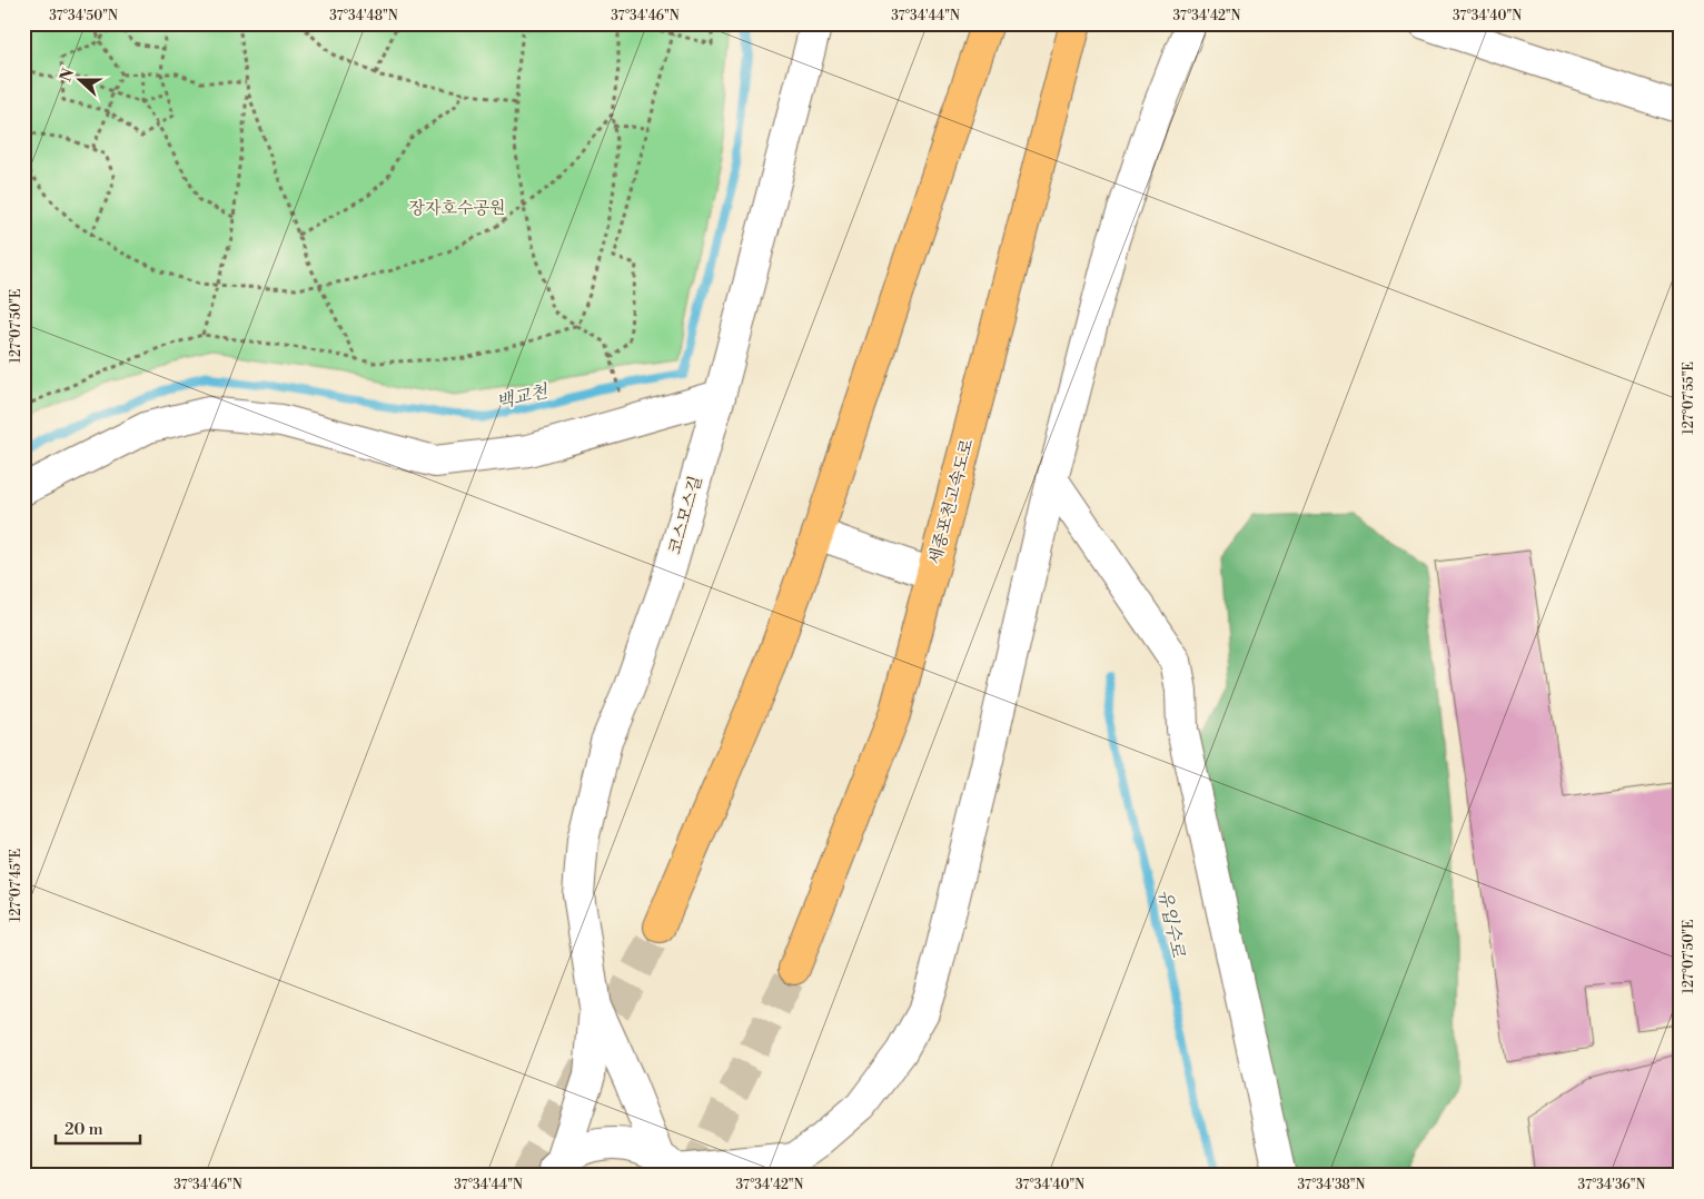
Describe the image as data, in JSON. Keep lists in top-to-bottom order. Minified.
{"streets":{"highway":["세종포천고속도로"],"street":["코스모스길"]},"water":["백교천","유입수로"],"parks":["장자호수공원"],"scale_bar":"20 m","north":"left","coordinates":["37°34'50\"N","37°34'48\"N","37°34'46\"N","37°34'44\"N","37°34'42\"N","37°34'40\"N","127°07'50\"E","127°07'55\"E","127°07'45\"E","37°34'38\"N","37°34'36\"N"]}
